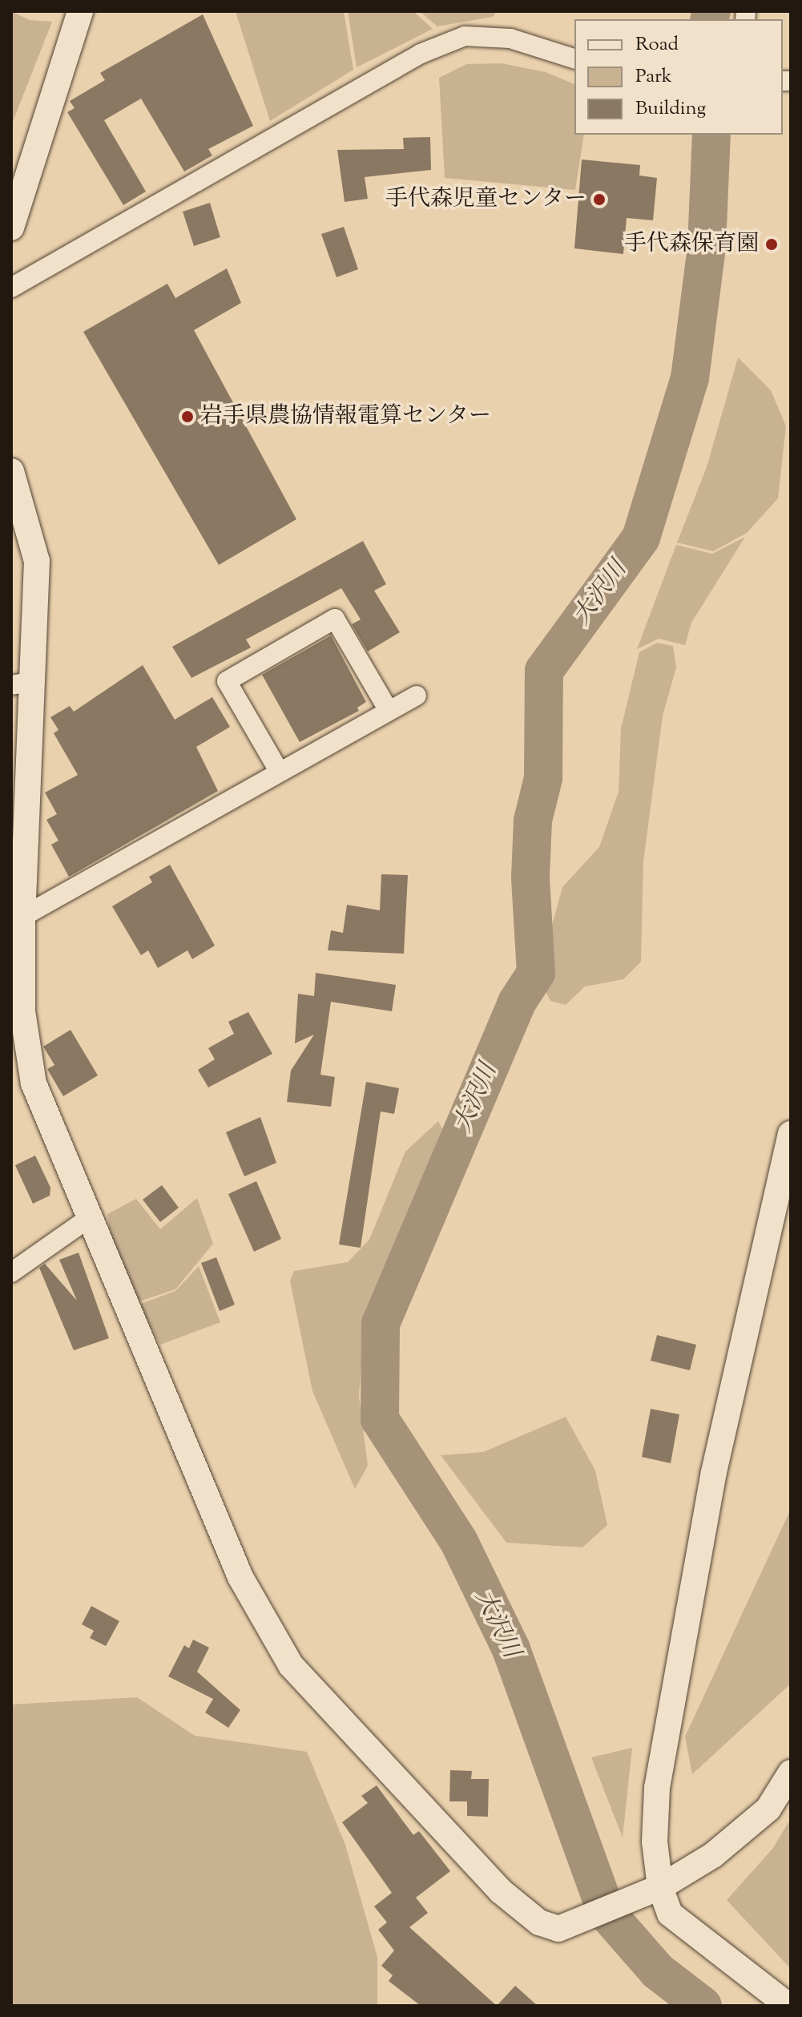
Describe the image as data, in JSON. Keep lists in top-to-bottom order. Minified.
{"water":["大沢川"],"places":["手代森児童センター","手代森保育園","岩手県農協情報電算センター"],"legend":["Road","Park","Building"]}
